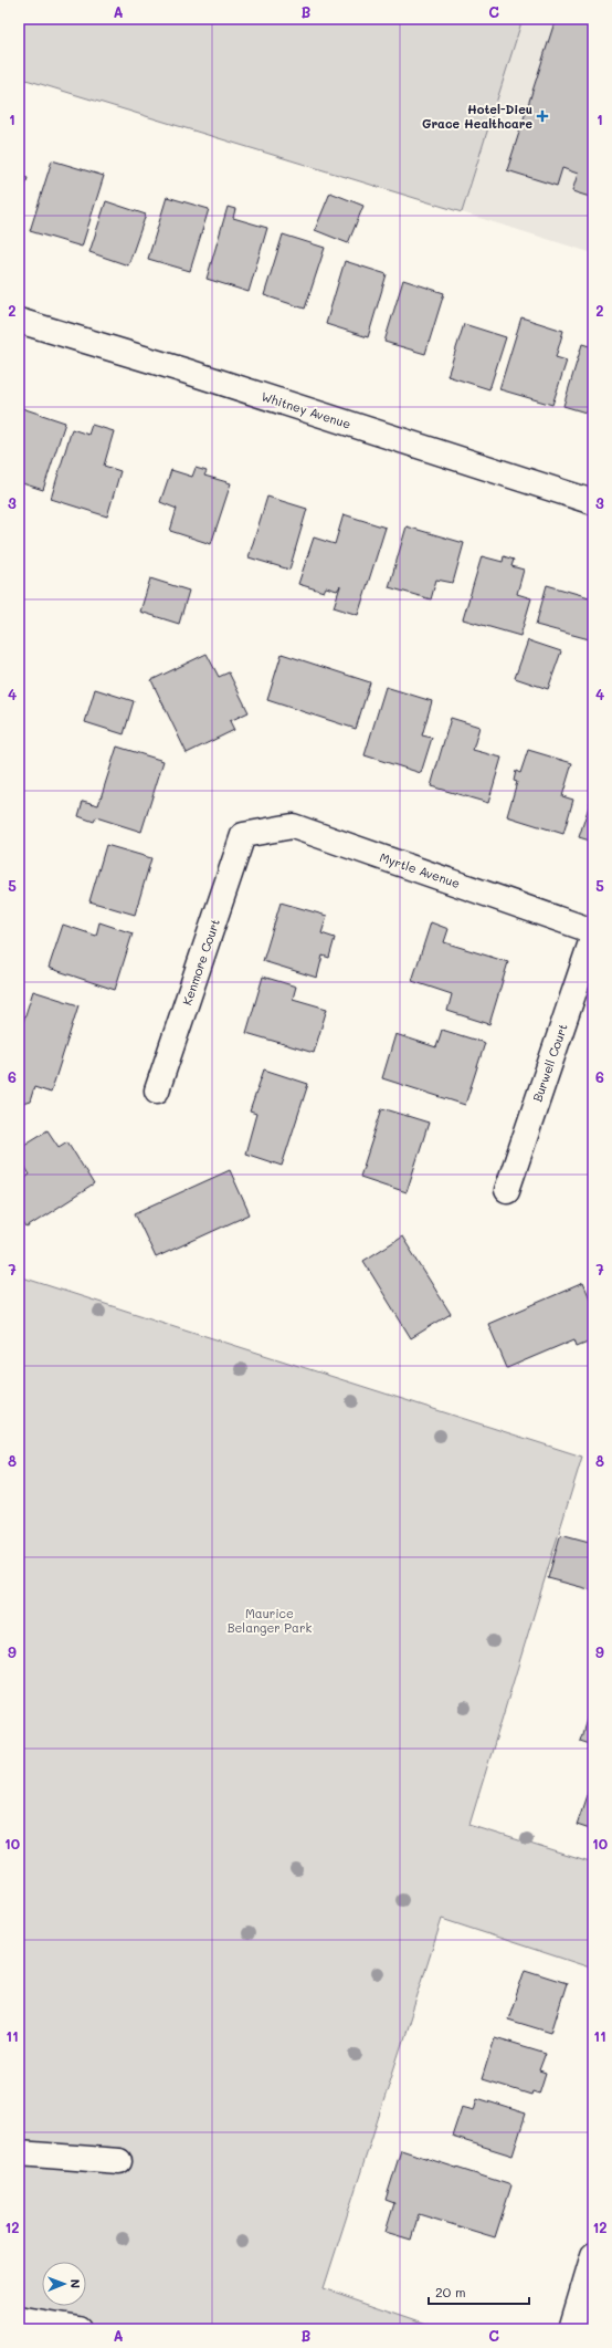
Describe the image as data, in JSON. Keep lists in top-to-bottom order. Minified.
{"streets":{"street":["Whitney Avenue","Myrtle Avenue","Kenmore Court","Burwell Court"]},"crossings":[["Myrtle Avenue","Kenmore Court"]],"parks":["Maurice Belanger Park"],"places":{"health":["Hotel-Dieu Grace Healthcare"]},"scale_bar":"20 m","north":"right","grid":{"columns":["A","B","C"],"rows":["1","2","3","4","5","6","7","8","9","10","11","12"]}}
